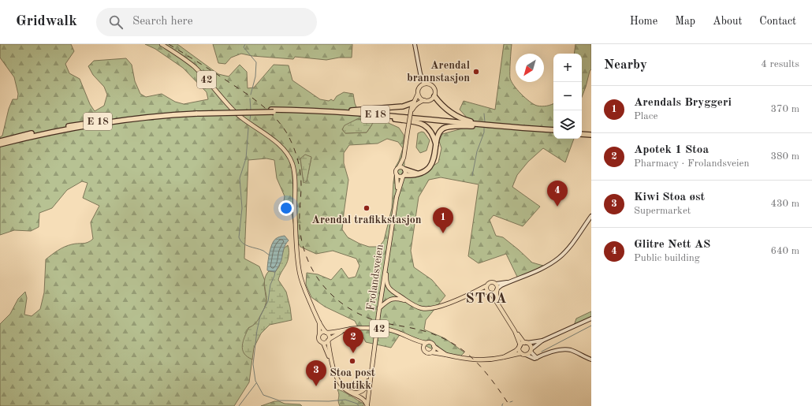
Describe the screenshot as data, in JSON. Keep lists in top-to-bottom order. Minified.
{"streets":{"highway":["E 18"],"main road":["42","Frolandsveien"]},"crossings":[["42","E 18"],["42","Frolandsveien"],["E 18","Frolandsveien"]],"districts":["STOA"],"places":["Arendal brannstasjon","Arendal trafikkstasjon","Stoa post i butikk"],"north":"bottom left","page":{"header":"Gridwalk","search":"Search here","nav":["Home","Map","About","Contact"],"heading":["Nearby","4 results"],"map_buttons":["+","−"],"list":[{"mark":"1","name":"Arendals Bryggeri","note":"Place","value":"370 m"},{"mark":"2","name":"Apotek 1 Stoa","note":"Pharmacy · Frolandsveien","value":"380 m"},{"mark":"3","name":"Kiwi Stoa øst","note":"Supermarket","value":"430 m"},{"mark":"4","name":"Glitre Nett AS","note":"Public building","value":"640 m"}],"pins":["4","1","2","3"]}}
